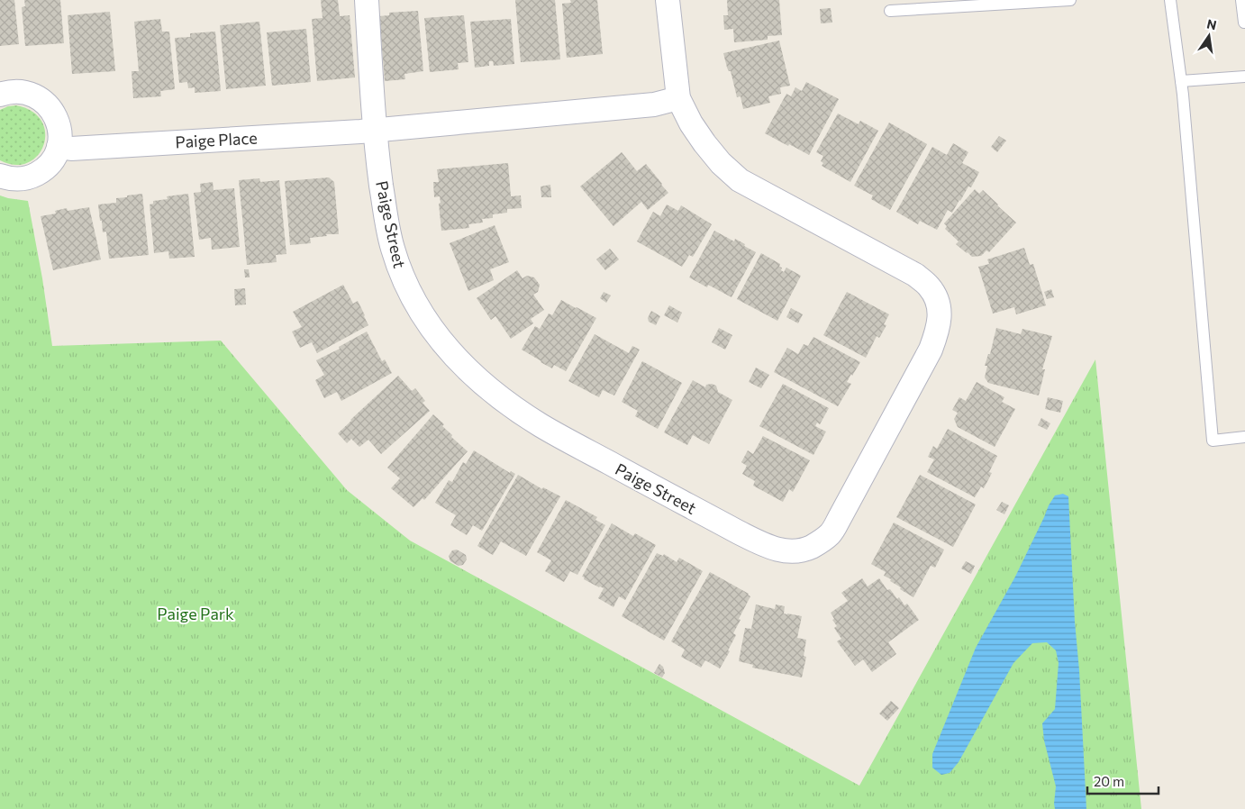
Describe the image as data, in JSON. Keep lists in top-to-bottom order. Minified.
{"streets":{"street":["Paige Place","Paige Street"]},"crossings":[["Paige Place","Paige Street"]],"parks":["Paige Park"],"scale_bar":"20 m","north":"top"}
